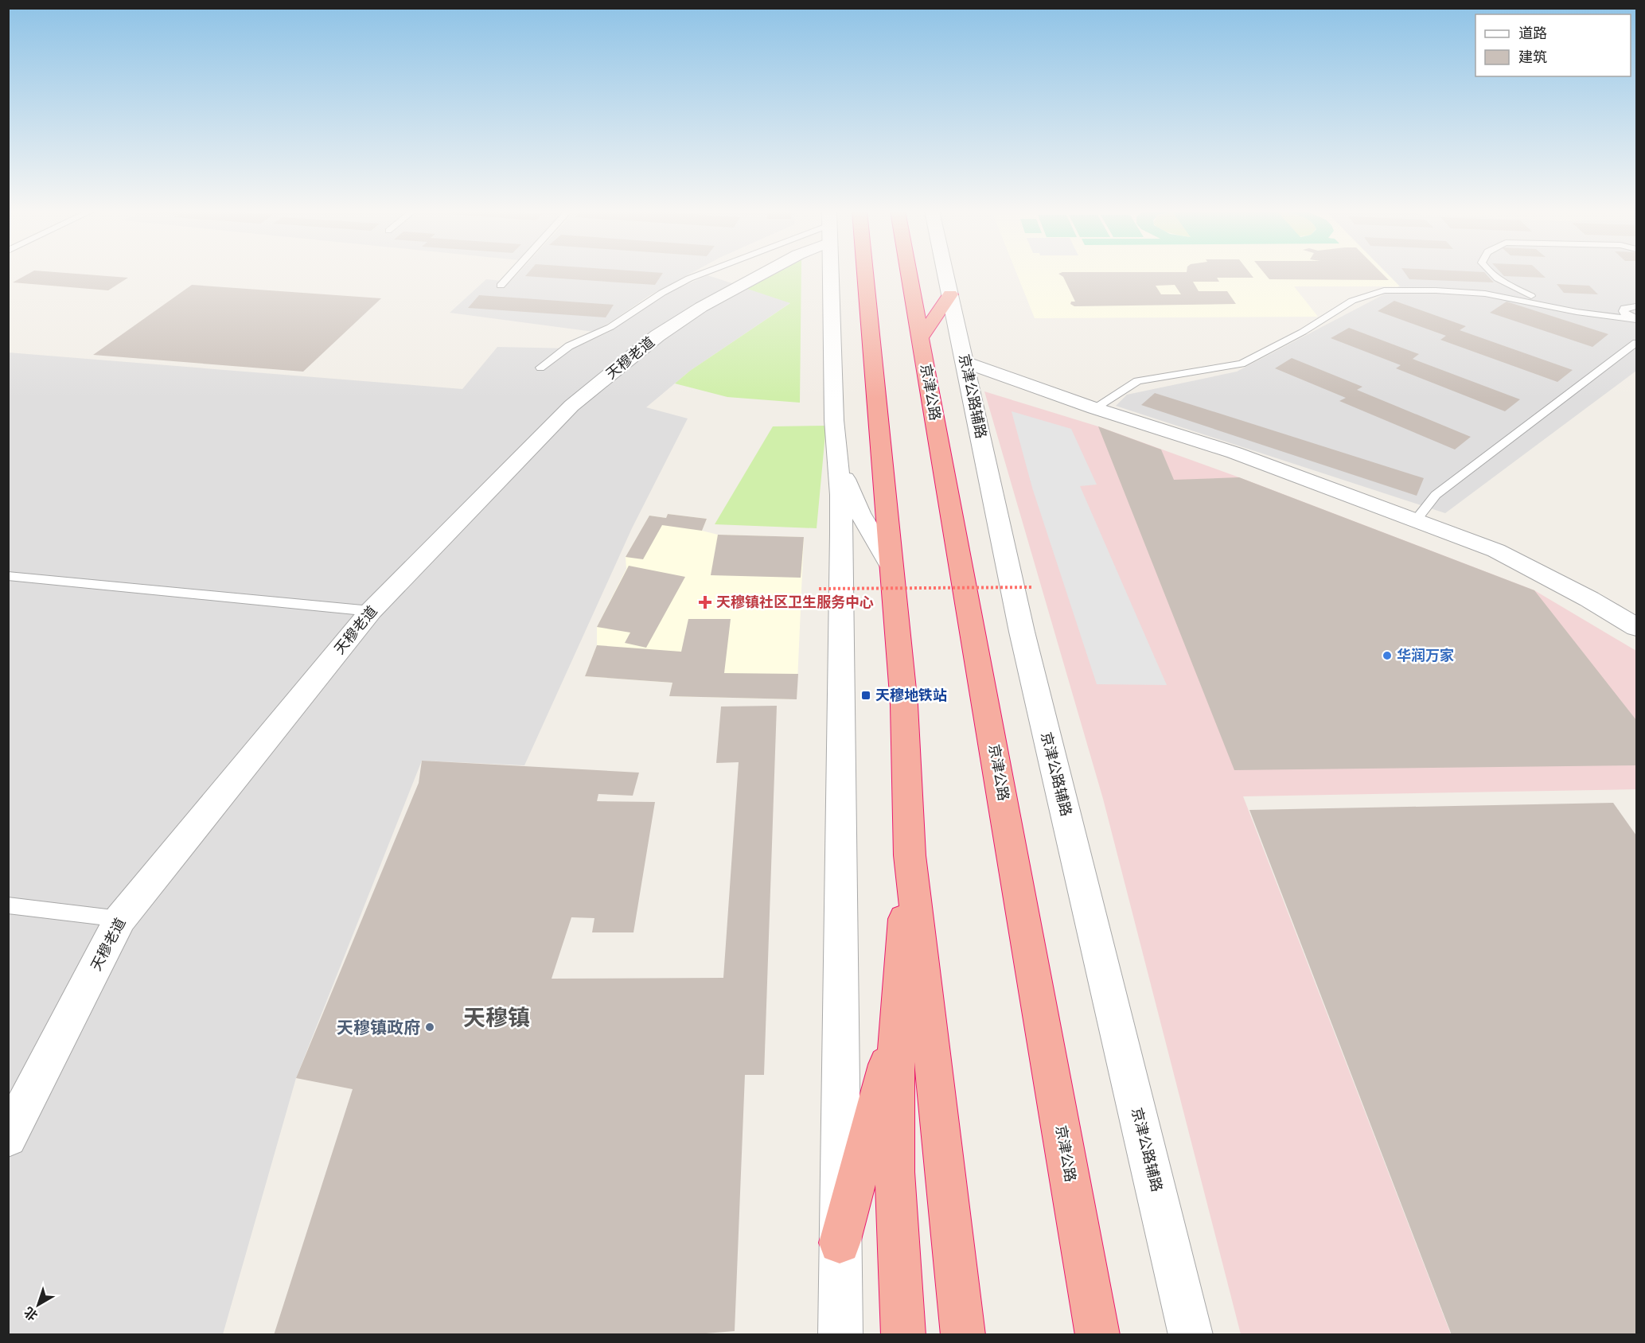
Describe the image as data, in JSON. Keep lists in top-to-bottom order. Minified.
{"streets":{"highway":["京津公路"],"street":["天穆老道","京津公路辅路"]},"districts":["天穆镇"],"places":{"health":["天穆镇社区卫生服务中心"],"other":["华润万家","天穆镇政府"],"transit":["天穆地铁站"]},"legend":["道路","建筑"],"north":"bottom left"}
